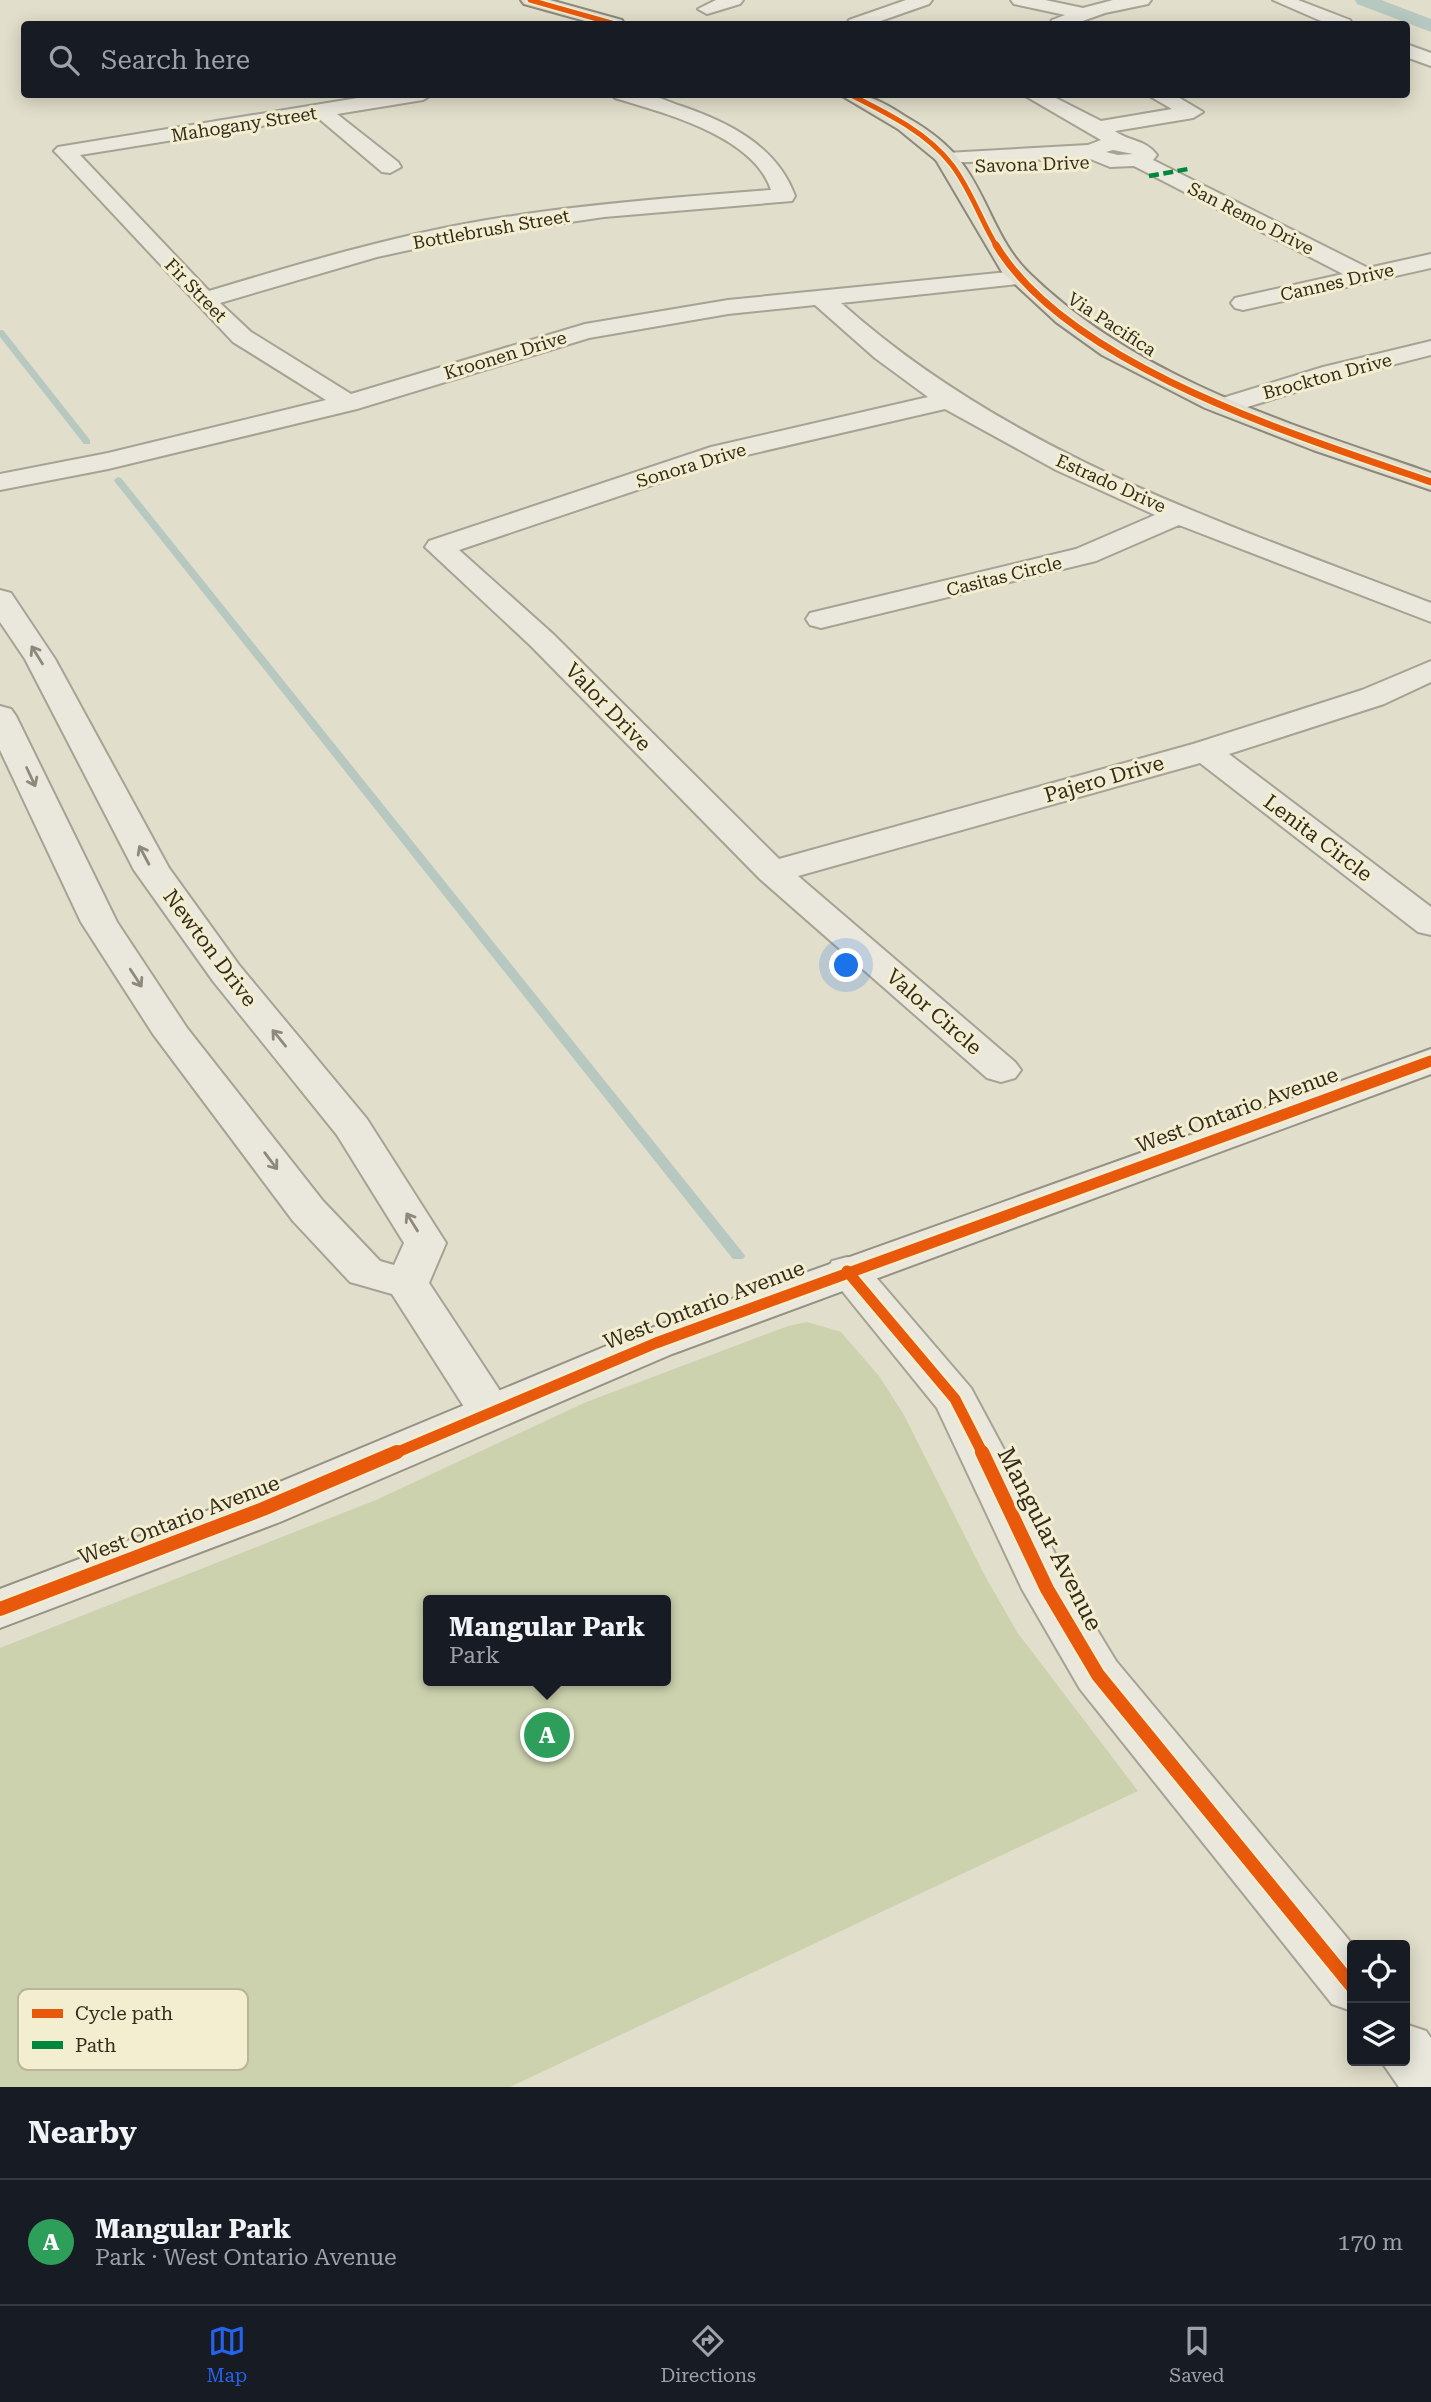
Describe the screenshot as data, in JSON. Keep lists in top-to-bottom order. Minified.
{"streets":{"main road":["Via Pacifica"],"street":["Mahogany Street","Savona Drive","San Remo Drive","Bottlebrush Street","Cannes Drive","Fir Street","Kroonen Drive","Brockton Drive","Sonora Drive","Estrado Drive","Casitas Circle","Valor Drive","Pajero Drive","Lenita Circle","Newton Drive","Valor Circle","West Ontario Avenue","Mangular Avenue"]},"crossings":[["Mahogany Street","Fir Street"],["Savona Drive","San Remo Drive"],["Savona Drive","Via Pacifica"],["San Remo Drive","Cannes Drive"],["Bottlebrush Street","Fir Street"],["Fir Street","Kroonen Drive"],["Via Pacifica","Kroonen Drive"],["Via Pacifica","Brockton Drive"],["Kroonen Drive","Estrado Drive"],["Sonora Drive","Estrado Drive"],["Sonora Drive","Valor Drive"],["Estrado Drive","Casitas Circle"],["Valor Drive","Pajero Drive"],["Valor Drive","Valor Circle"],["Pajero Drive","Lenita Circle"],["Pajero Drive","Valor Circle"],["West Ontario Avenue","Mangular Avenue"]],"legend":["Cycle path","Path"],"page":{"search":"Search here","popup":["Mangular Park","Park"],"pins":"A","heading":"Nearby","list":[{"mark":"A","name":"Mangular Park","note":"Park · West Ontario Avenue","value":"170 m"}],"nav":["Map","Directions","Saved"]}}
